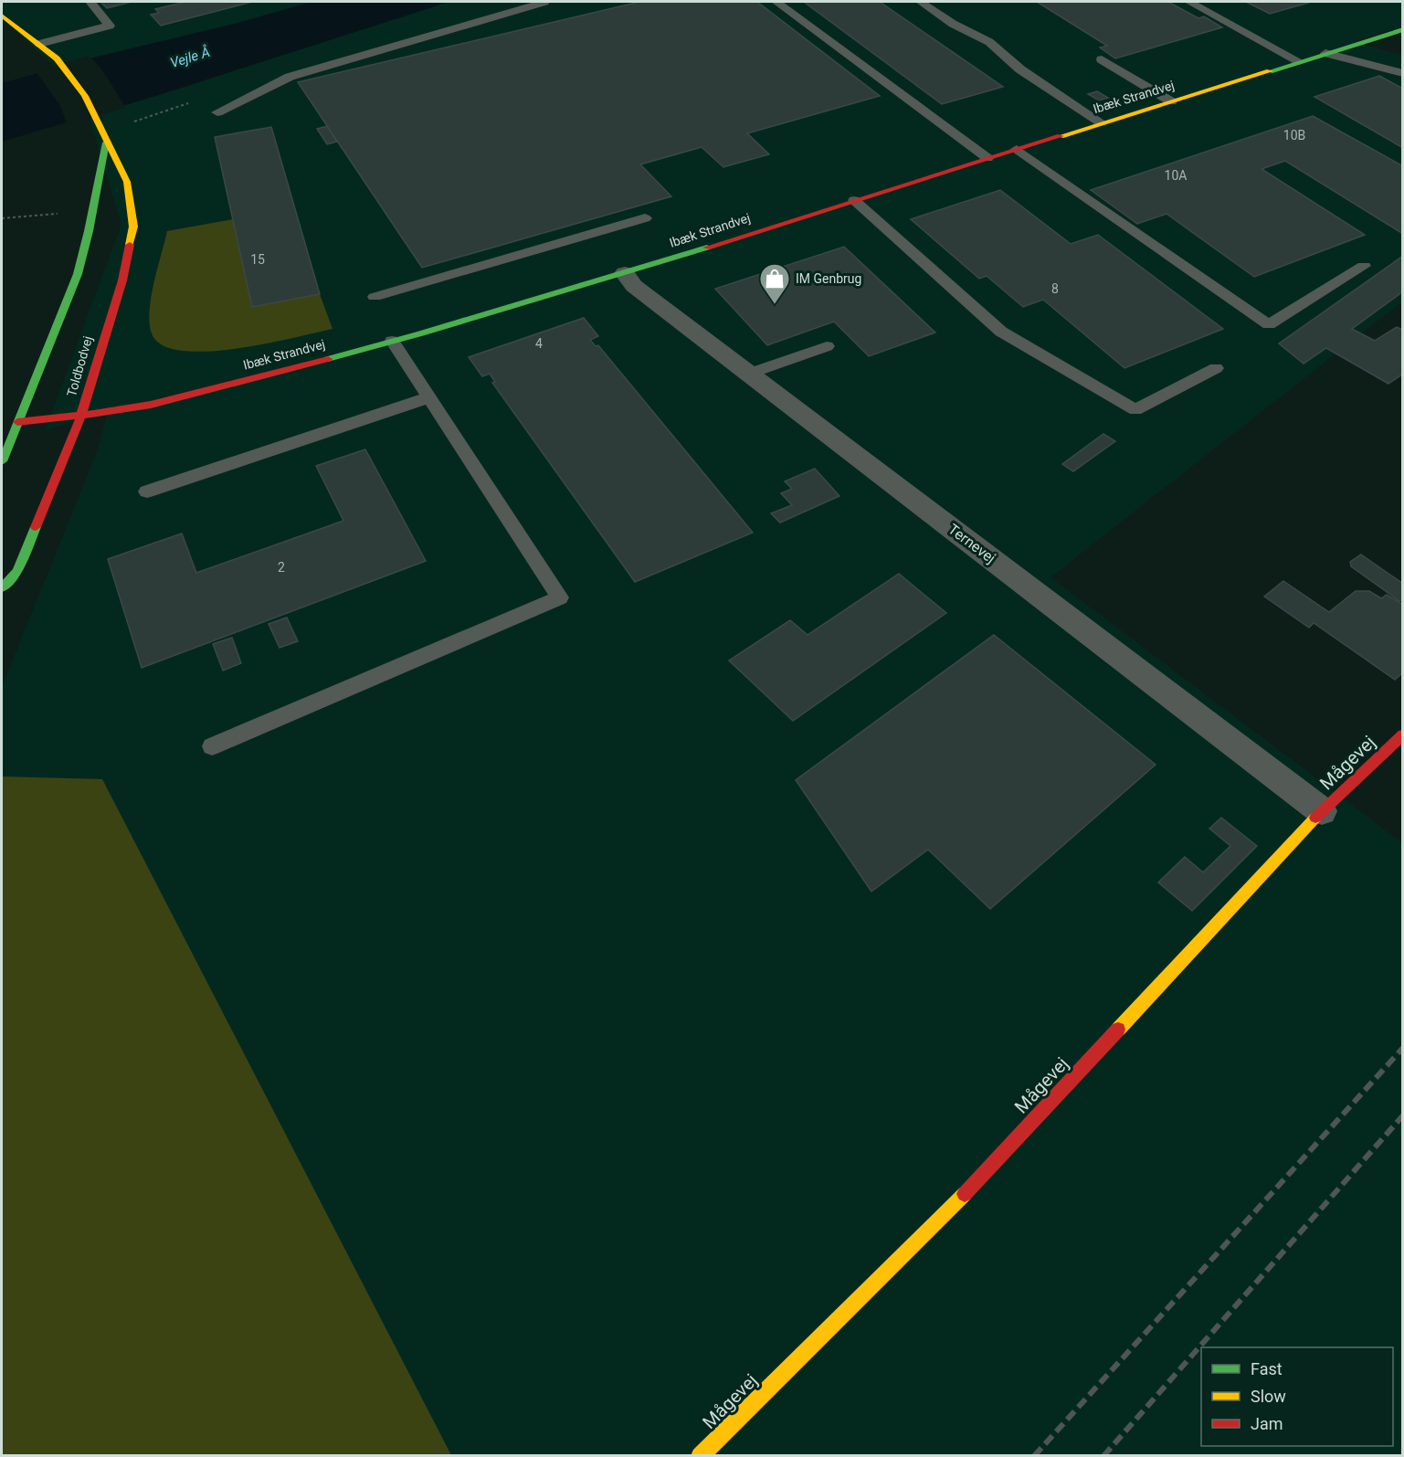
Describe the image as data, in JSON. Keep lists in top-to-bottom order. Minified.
{"streets":{"street":["Ibæk Strandvej","Toldbodvej","Ternevej","Mågevej"]},"crossings":[["Ibæk Strandvej","Toldbodvej"],["Ibæk Strandvej","Ternevej"],["Ternevej","Mågevej"]],"water":["Vejle Å"],"places":{"shop":["IM Genbrug"]},"house_numbers":["10B","10A","15","8","4","2"],"legend":["Fast","Slow","Jam"]}
